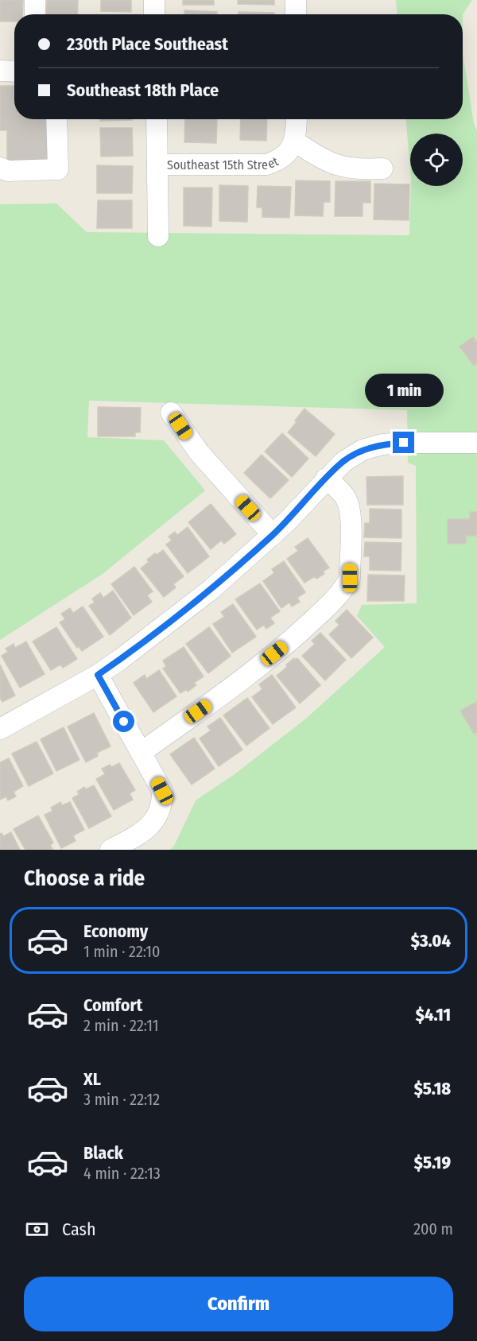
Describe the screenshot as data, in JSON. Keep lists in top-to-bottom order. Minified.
{"streets":{"street":["Southeast 15th Street"]},"page":{"banner":["230th Place Southeast","Southeast 18th Place"],"bubble":"1 min","heading":"Choose a ride","list":[{"name":"Economy","note":"1 min · 22:10","value":"$3.04"},{"name":"Comfort","note":"2 min · 22:11","value":"$4.11"},{"name":"XL","note":"3 min · 22:12","value":"$5.18"},{"name":"Black","note":"4 min · 22:13","value":"$5.19"}],"pay":["Cash","200 m"],"buttons":"Confirm"}}
